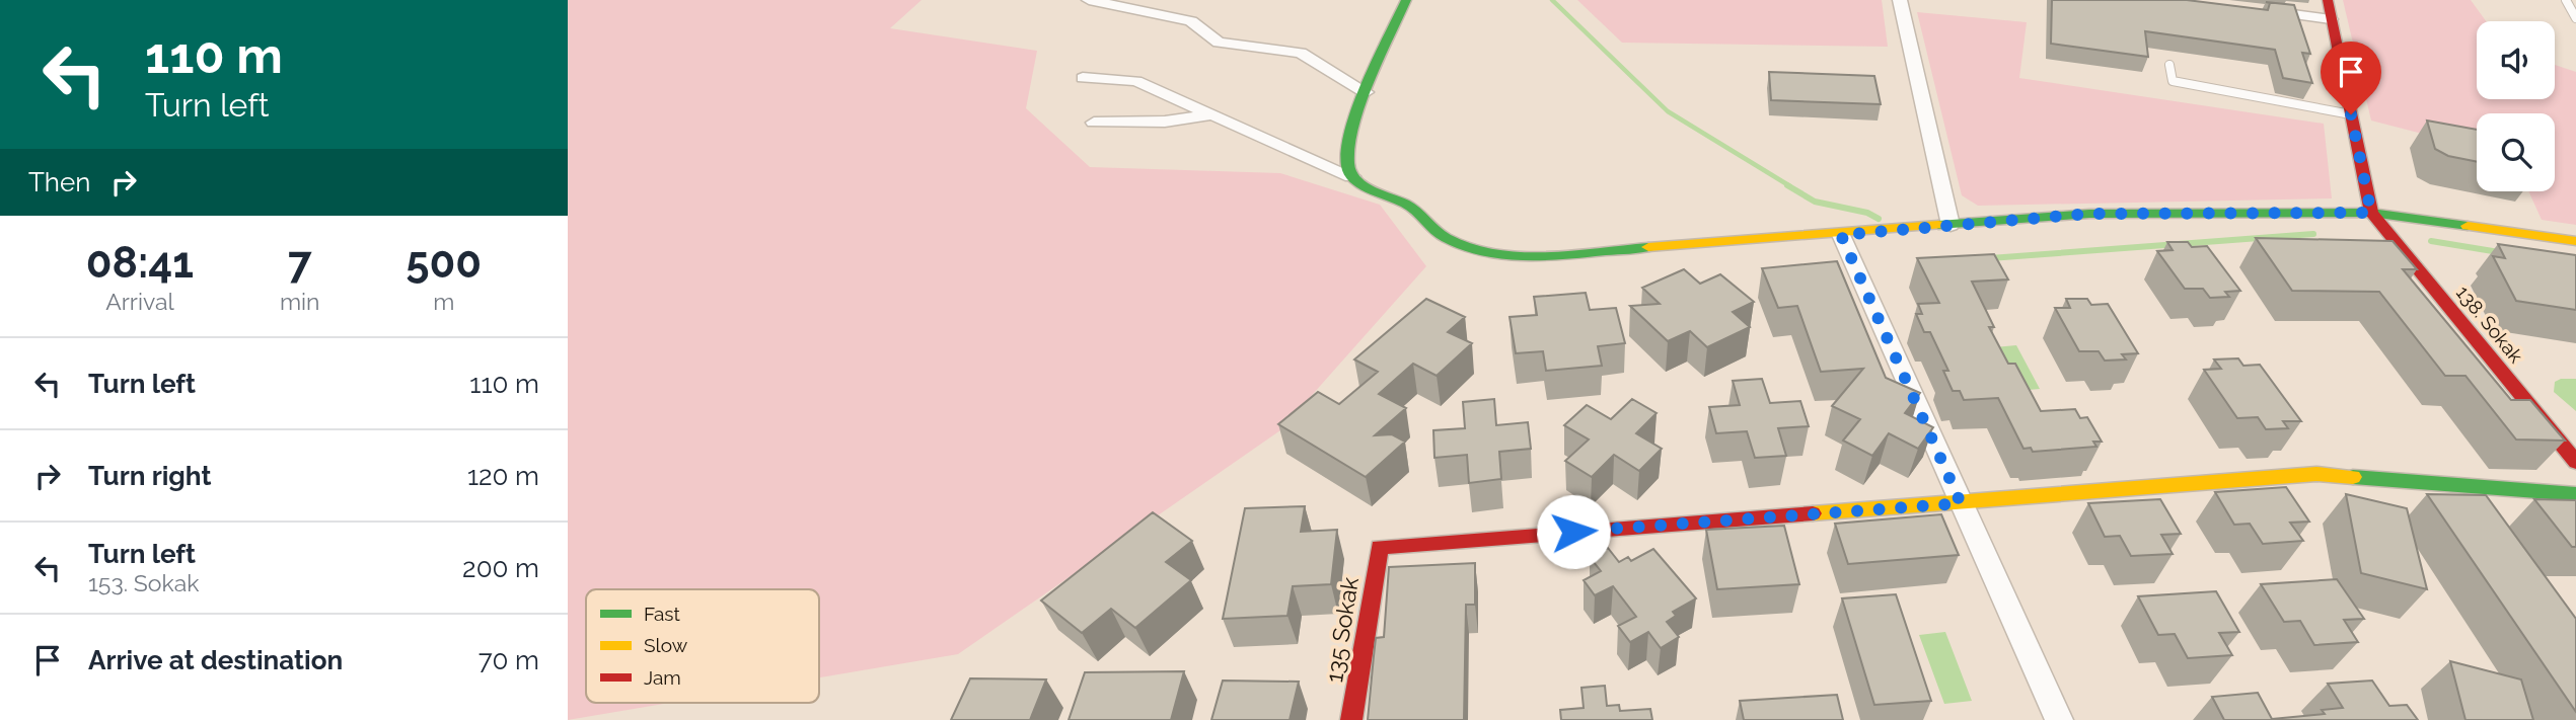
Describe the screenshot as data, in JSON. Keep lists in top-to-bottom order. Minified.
{"streets":{"street":["138. Sokak","135 Sokak"]},"legend":["Fast","Slow","Jam"],"page":{"turn":["110 m","Turn left"],"then":"Then","eta":["08:41","Arrival","7","min","500","m"],"list":[{"name":"Turn left","value":"110 m"},{"name":"Turn right","value":"120 m"},{"name":"Turn left","note":"153. Sokak","value":"200 m"},{"name":"Arrive at destination","value":"70 m"}]}}
